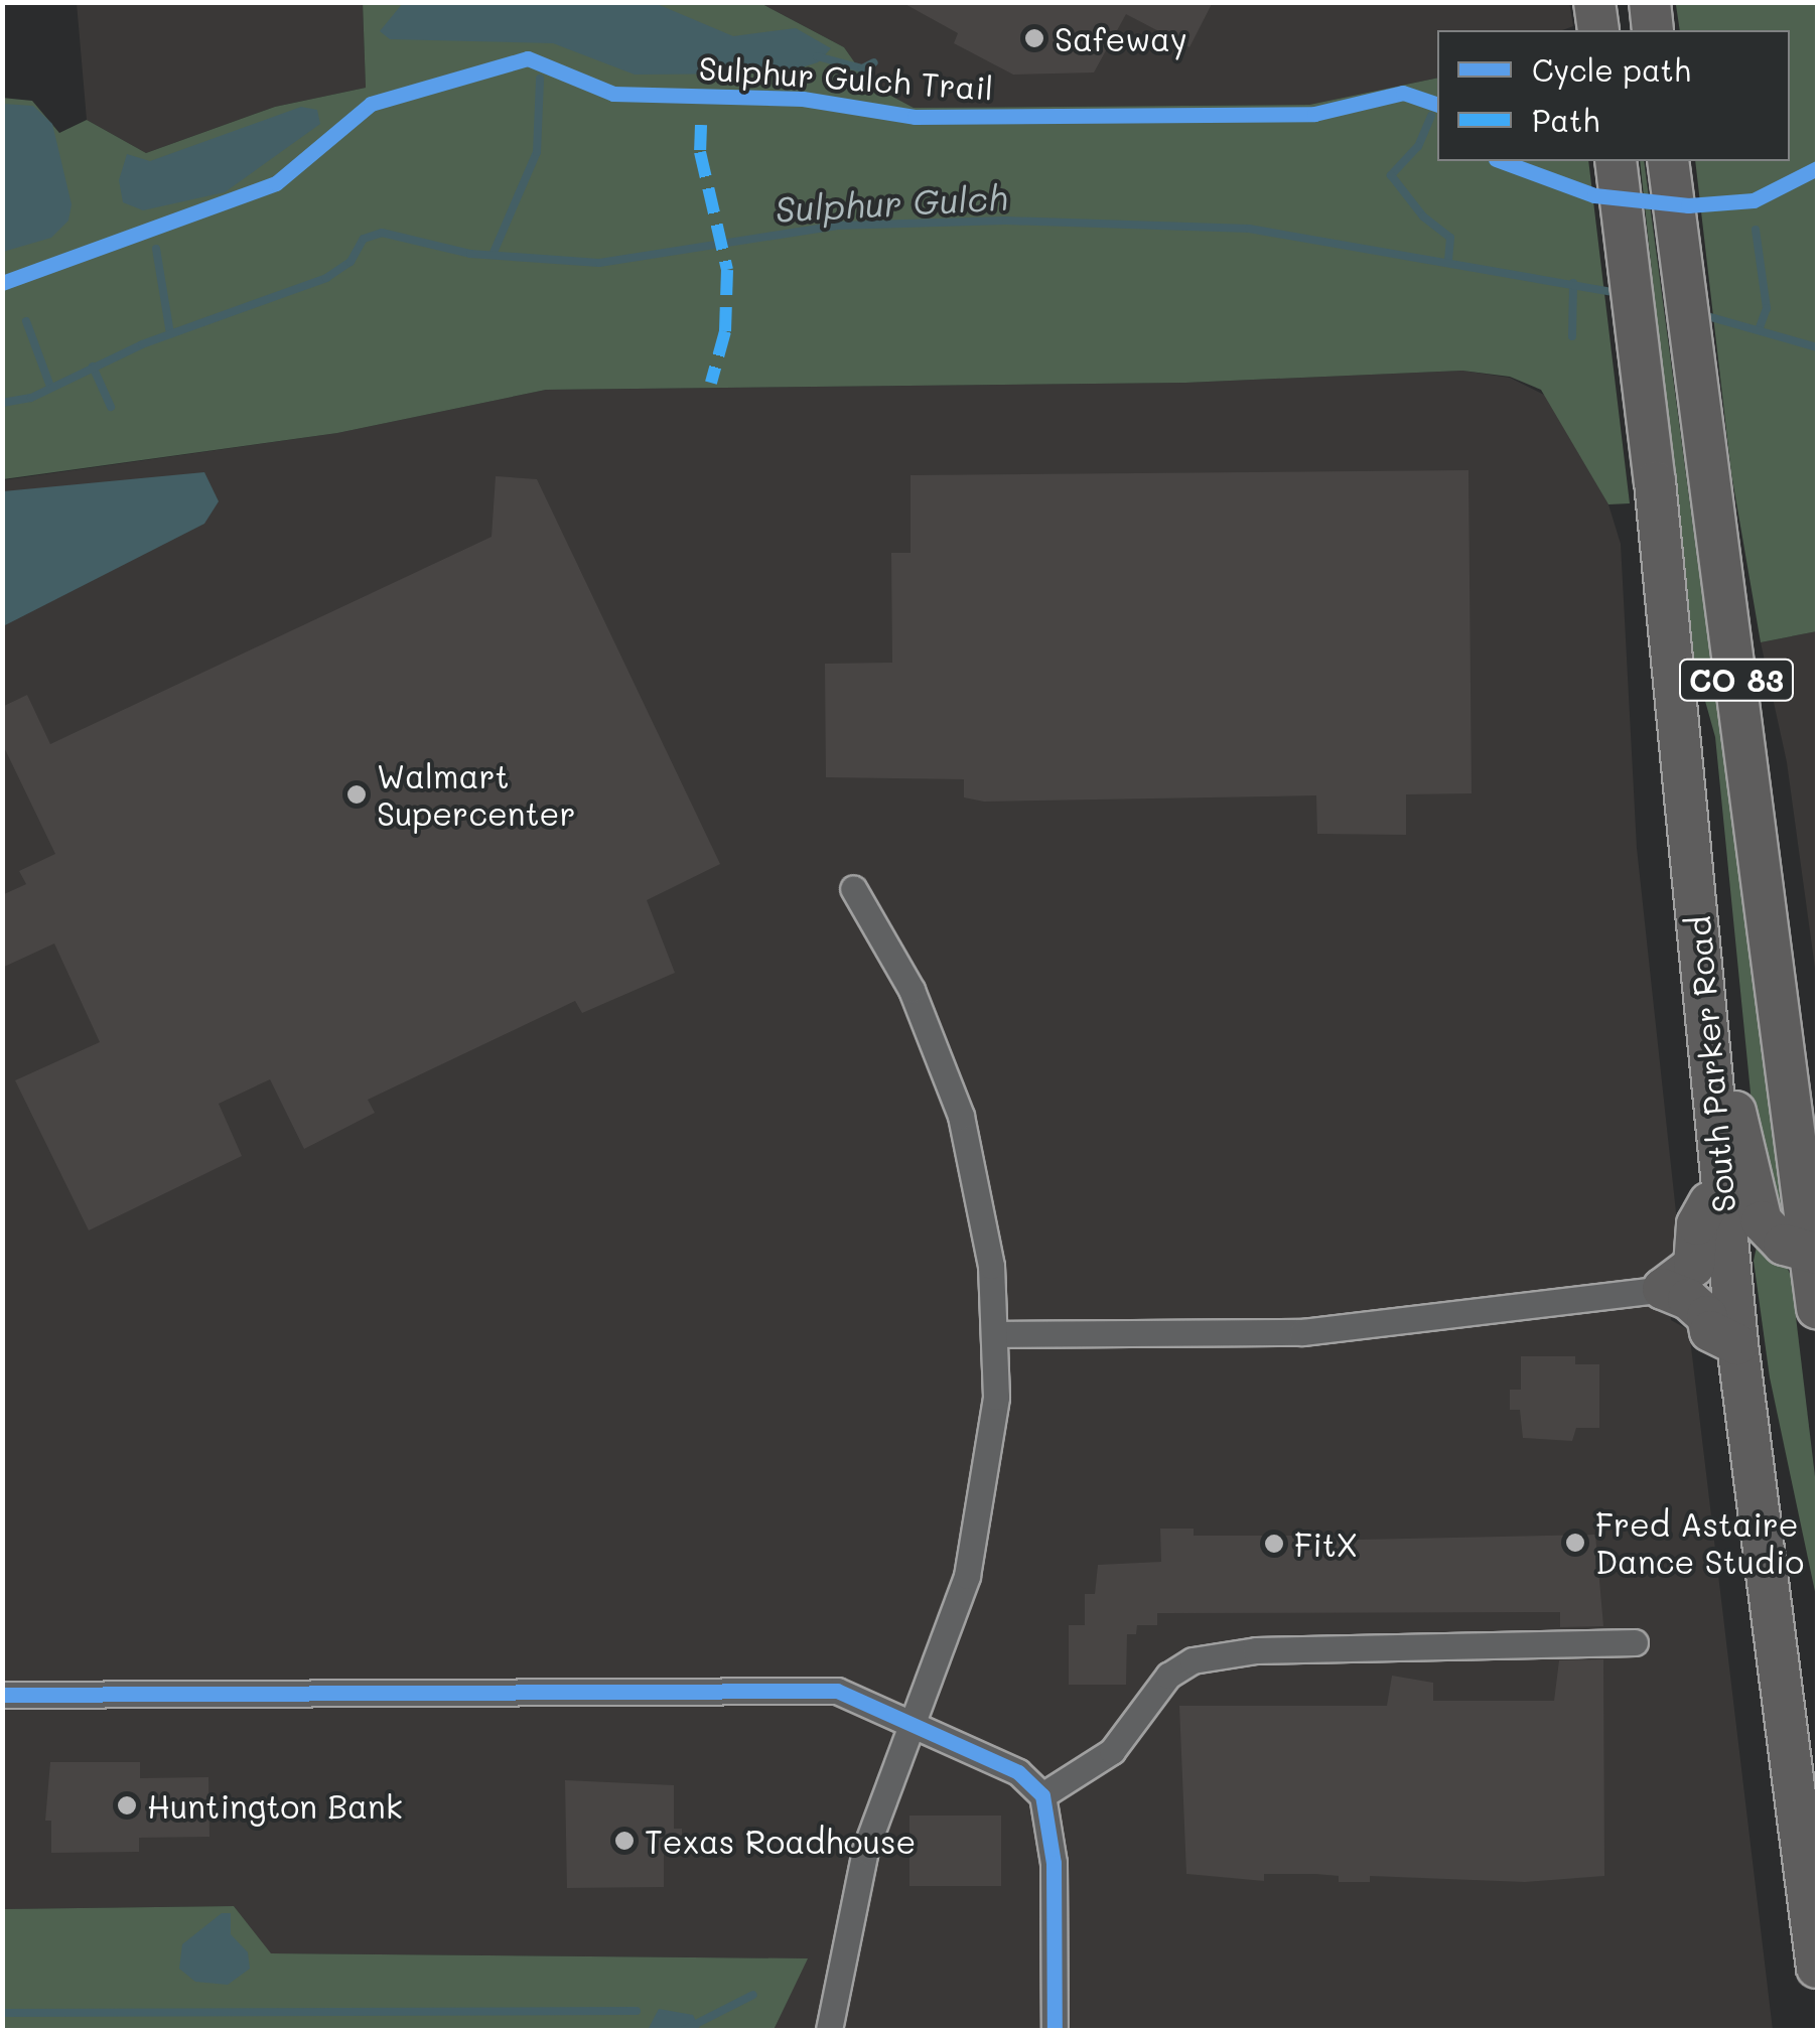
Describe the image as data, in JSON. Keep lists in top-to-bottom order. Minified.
{"streets":{"highway":["CO 83","South Parker Road"],"cycle path":["Sulphur Gulch Trail"]},"water":["Sulphur Gulch"],"places":["Safeway","Walmart Supercenter","Fred Astaire Dance Studio","FitX","Huntington Bank","Texas Roadhouse"],"legend":["Cycle path","Path"]}
